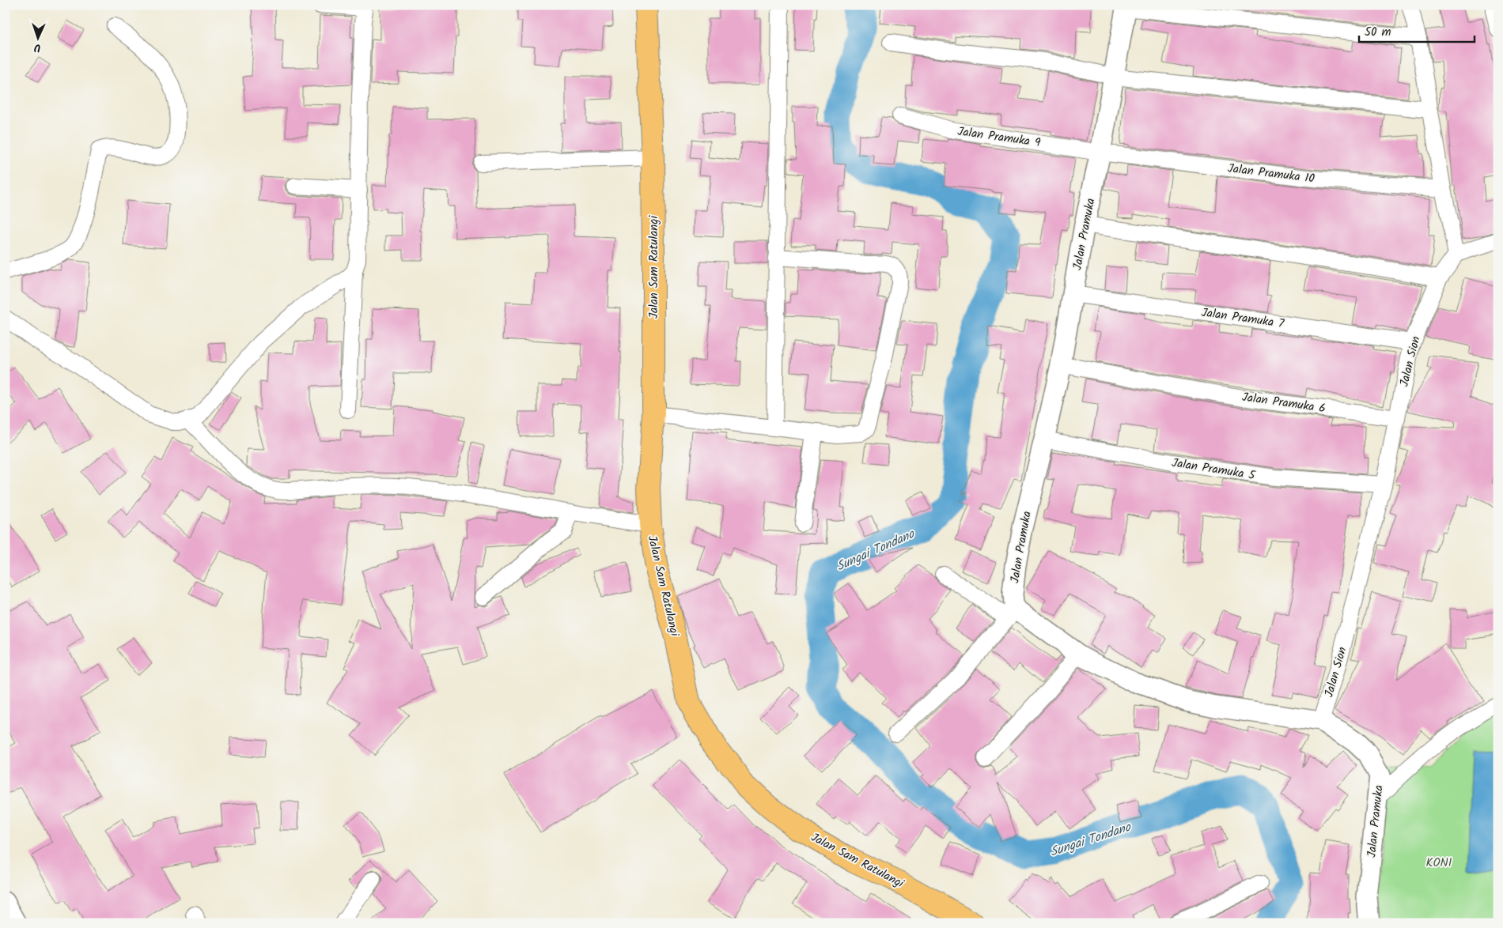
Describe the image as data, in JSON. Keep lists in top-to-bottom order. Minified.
{"streets":{"main road":["Jalan Sam Ratulangi"],"street":["Jalan Pramuka 9","Jalan Pramuka 10","Jalan Pramuka","Jalan Pramuka 7","Jalan Sion","Jalan Pramuka 6","Jalan Pramuka 5"]},"crossings":[["Jalan Pramuka 9","Jalan Pramuka 10"],["Jalan Pramuka 9","Jalan Pramuka"],["Jalan Pramuka 10","Jalan Pramuka"],["Jalan Pramuka","Jalan Pramuka 7"],["Jalan Pramuka","Jalan Sion"],["Jalan Pramuka","Jalan Pramuka 6"],["Jalan Pramuka","Jalan Pramuka 5"],["Jalan Pramuka 7","Jalan Sion"],["Jalan Sion","Jalan Pramuka 6"],["Jalan Sion","Jalan Pramuka 5"]],"water":["Sungai Tondano"],"parks":["KONI"],"scale_bar":"50 m","north":"bottom"}
